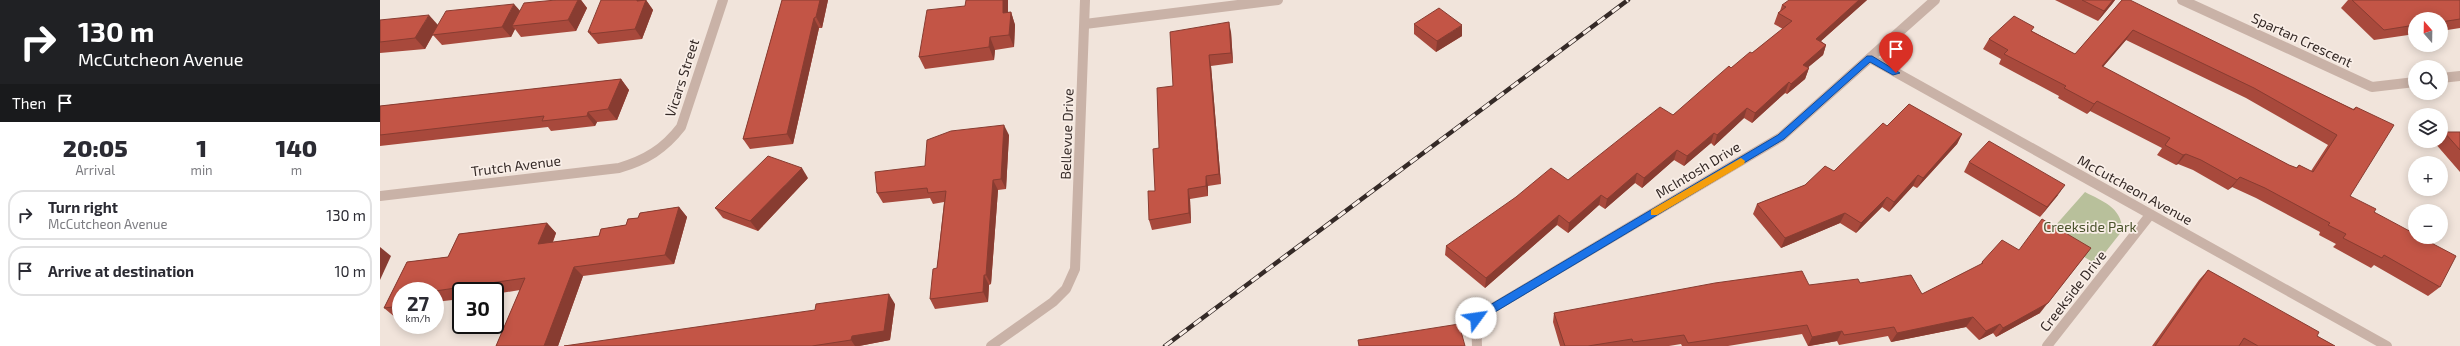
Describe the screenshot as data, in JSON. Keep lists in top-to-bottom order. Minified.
{"streets":{"street":["Spartan Crescent","Vicars Street","Bellevue Drive","Trutch Avenue","McIntosh Drive","McCutcheon Avenue","Creekside Drive"]},"crossings":[["Vicars Street","Trutch Avenue"],["McIntosh Drive","McCutcheon Avenue"],["McCutcheon Avenue","Creekside Drive"]],"parks":["Creekside Park"],"north":"top","page":{"turn":["130 m","McCutcheon Avenue"],"map_buttons":["+","−"],"then":"Then","eta":["20:05","Arrival","1","min","140","m"],"list":[{"name":"Turn right","note":"McCutcheon Avenue","value":"130 m"},{"name":"Arrive at destination","value":"10 m"}],"speed":"27 km/h","limit":"30"}}
